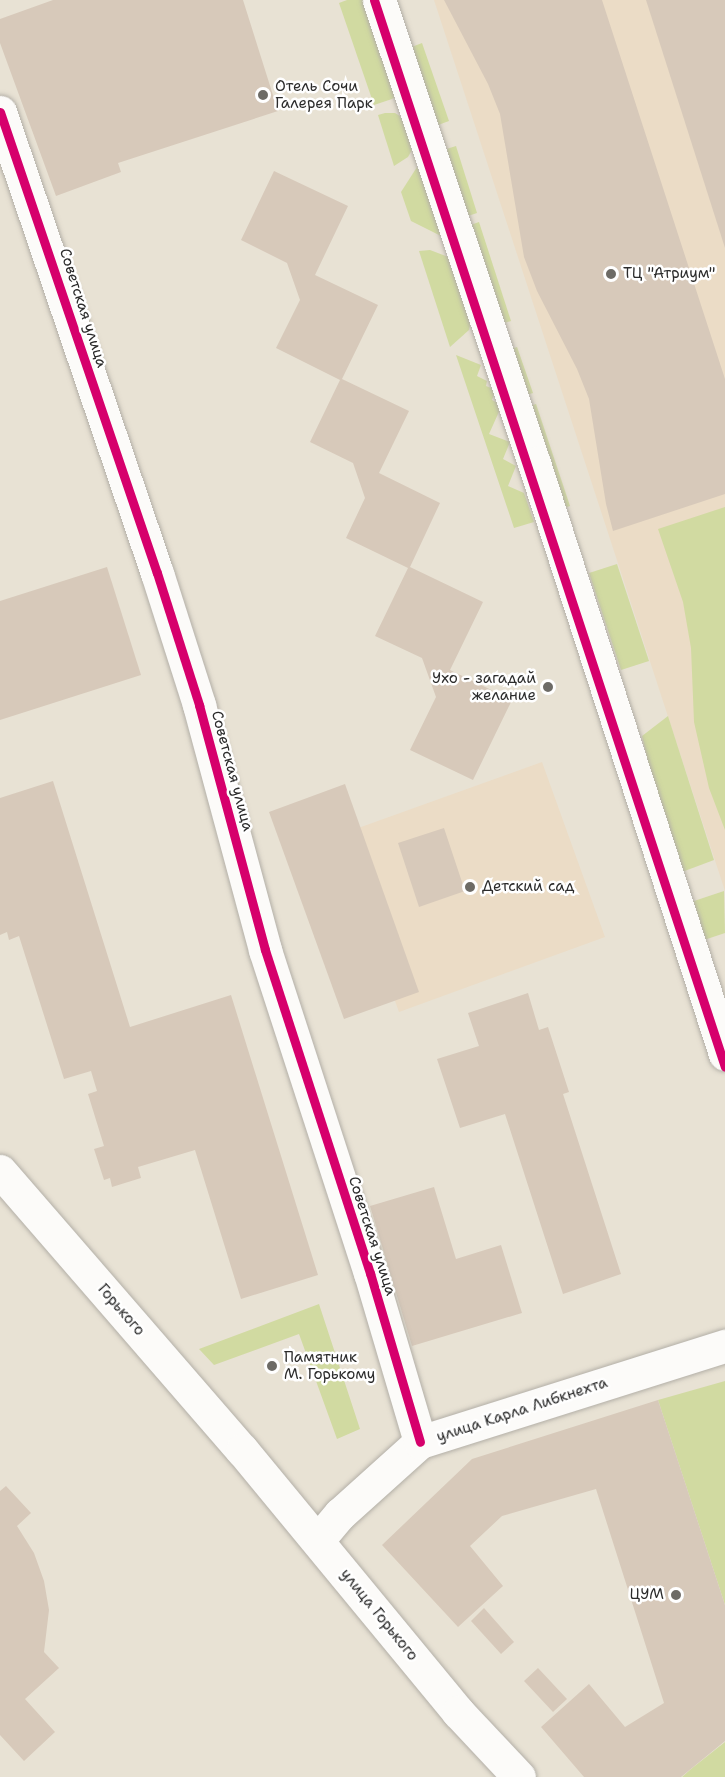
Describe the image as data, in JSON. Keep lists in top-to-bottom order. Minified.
{"streets":{"street":["Советская улица","Горького","улица Карла Либкнехта","улица Горького"]},"crossings":[["Советская улица","улица Карла Либкнехта"],["Горького","улица Горького"],["улица Карла Либкнехта","улица Горького"]],"places":["Отель Сочи Галерея Парк","ТЦ \"Атриум\"","Ухо - загадай желание","Детский сад","Памятник М. Горькому","ЦУМ"]}
